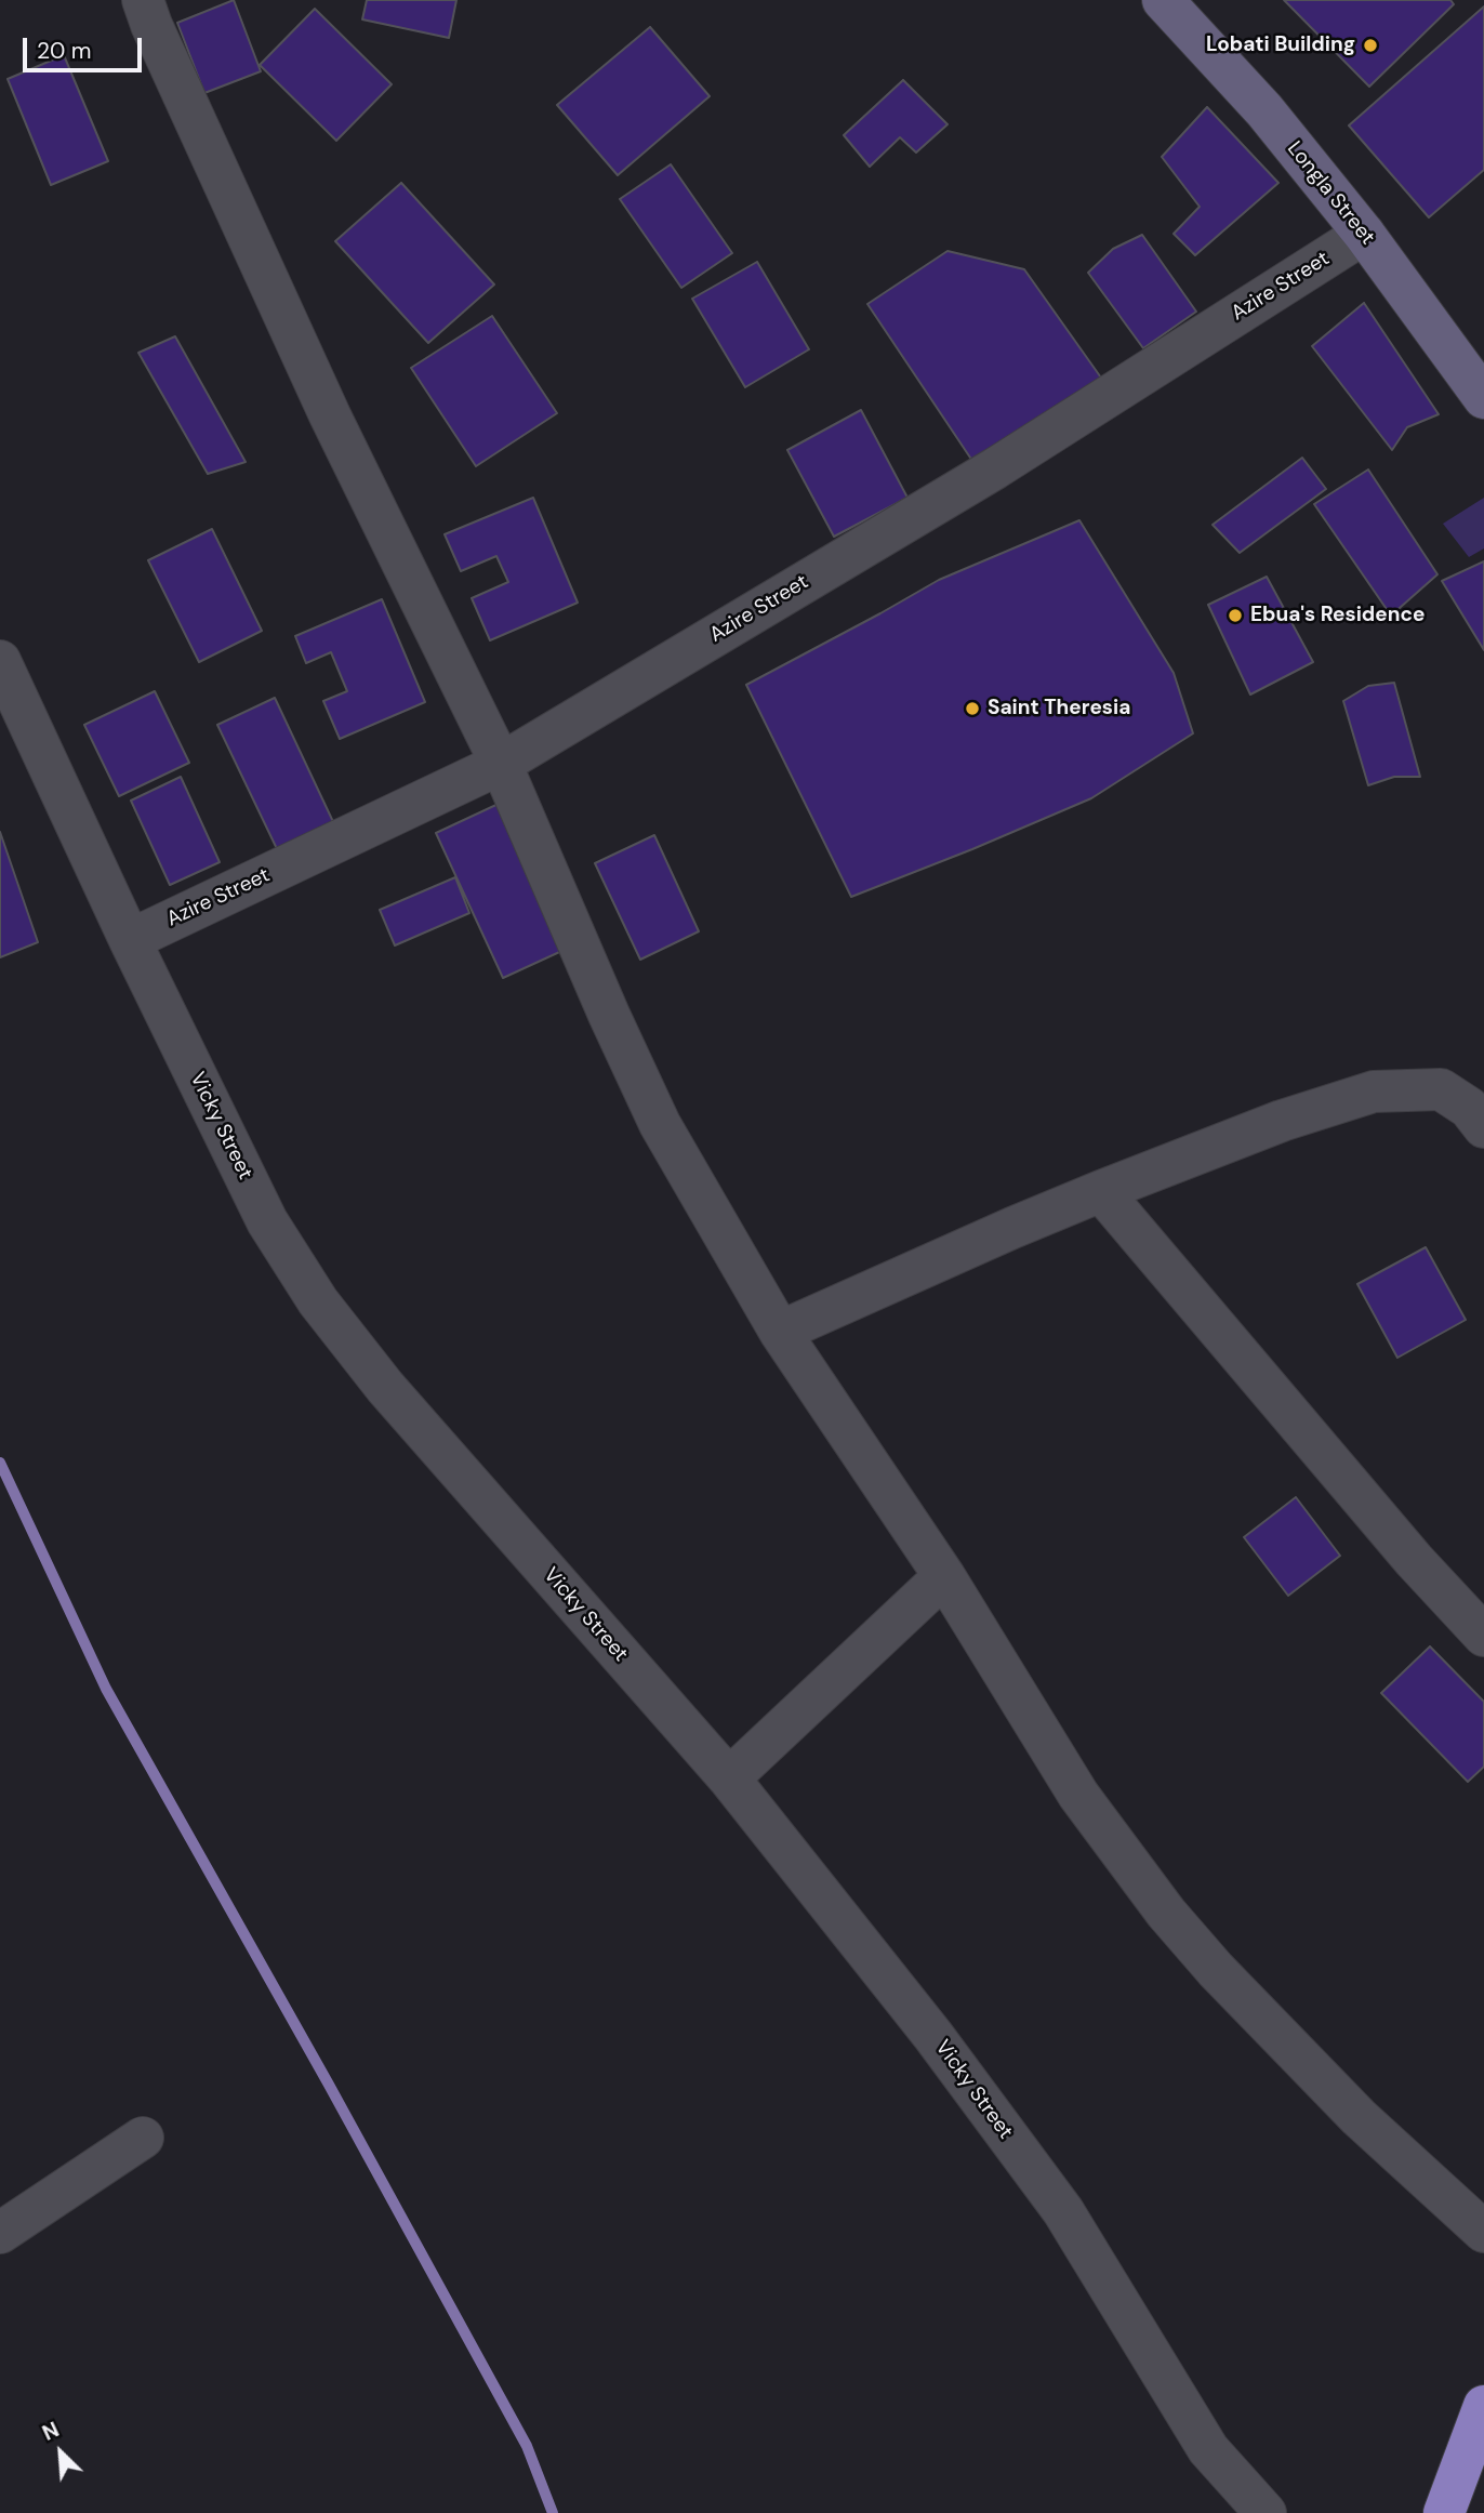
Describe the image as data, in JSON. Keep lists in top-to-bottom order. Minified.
{"streets":{"main road":["Longla Street"],"street":["Azire Street","Vicky Street"]},"crossings":[["Longla Street","Azire Street"],["Azire Street","Vicky Street"]],"places":["Lobati Building","Ebua's Residence","Saint Theresia"],"scale_bar":"20 m","north":"top left"}
